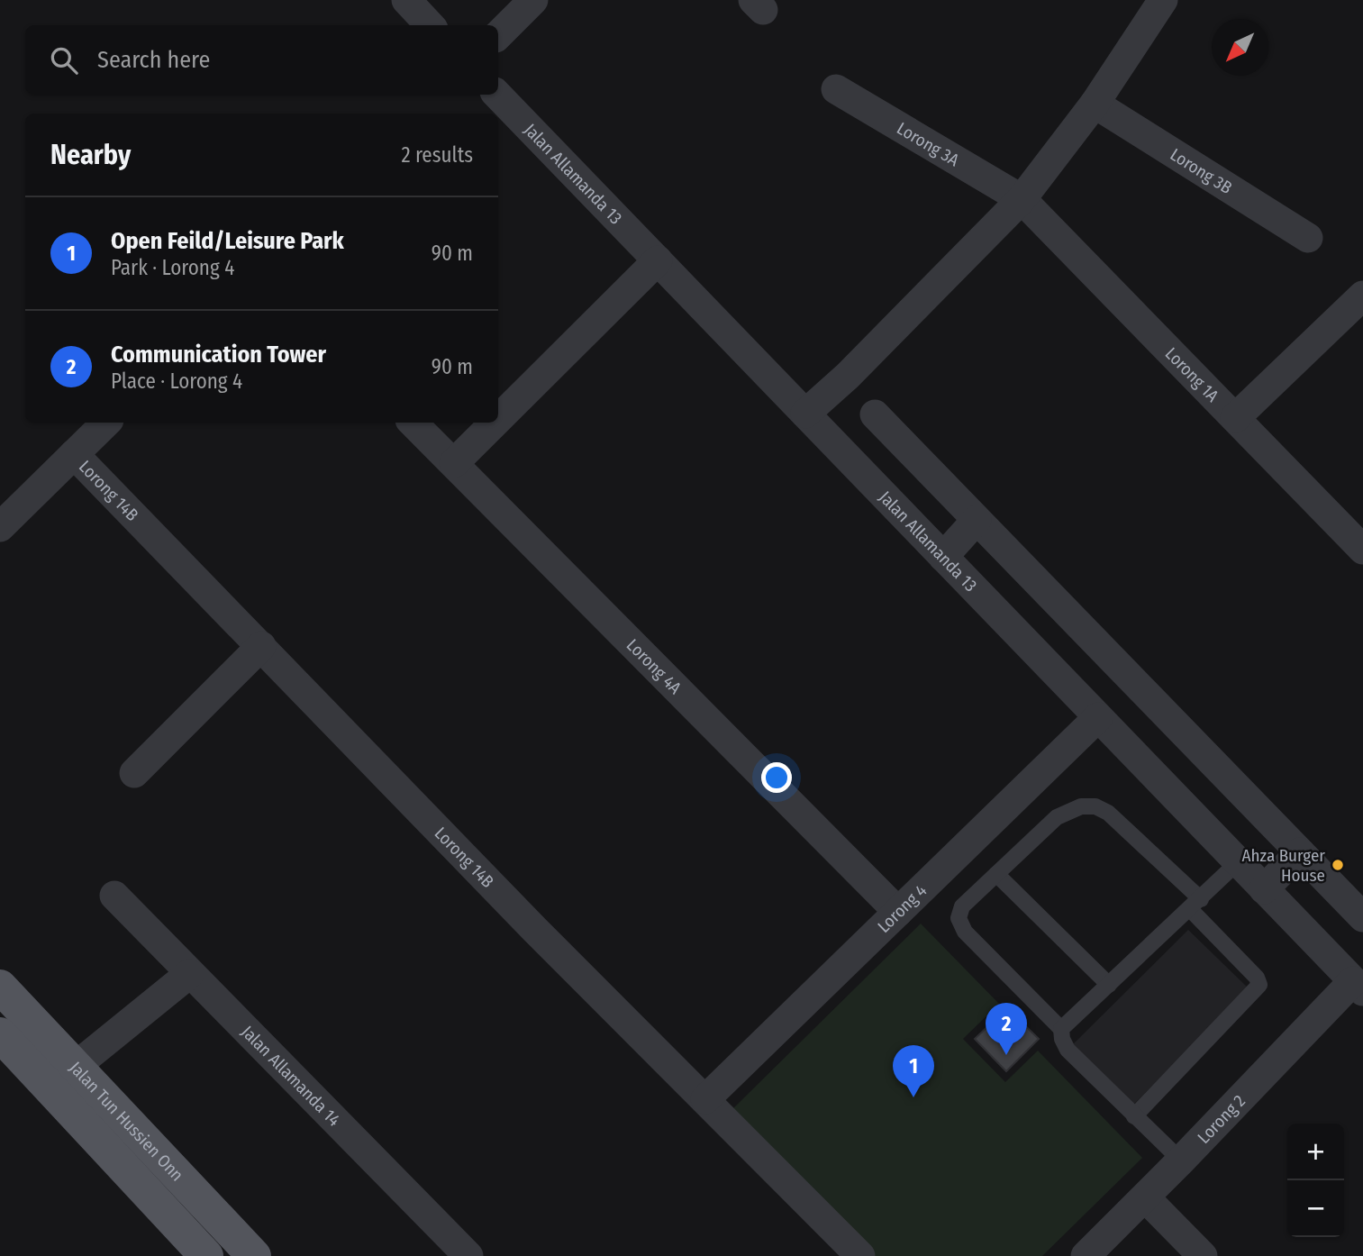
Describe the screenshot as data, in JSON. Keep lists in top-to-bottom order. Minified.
{"streets":{"main road":["Jalan Tun Hussien Onn"],"street":["Lorong 3A","Lorong 3B","Jalan Allamanda 13","Lorong 1A","Lorong 14B","Lorong 4A","Lorong 4","Jalan Allamanda 14","Lorong 2"]},"crossings":[["Lorong 3A","Lorong 1A"],["Jalan Allamanda 13","Lorong 4"],["Jalan Allamanda 13","Lorong 2"],["Lorong 14B","Lorong 4"],["Lorong 4A","Lorong 4"]],"places":["Ahza Burger House"],"north":"bottom left","page":{"search":"Search here","heading":["Nearby","2 results"],"list":[{"mark":"1","name":"Open Feild/Leisure Park","note":"Park · Lorong 4","value":"90 m"},{"mark":"2","name":"Communication Tower","note":"Place · Lorong 4","value":"90 m"}],"pins":["2","1"],"map_buttons":["+","−"]}}
